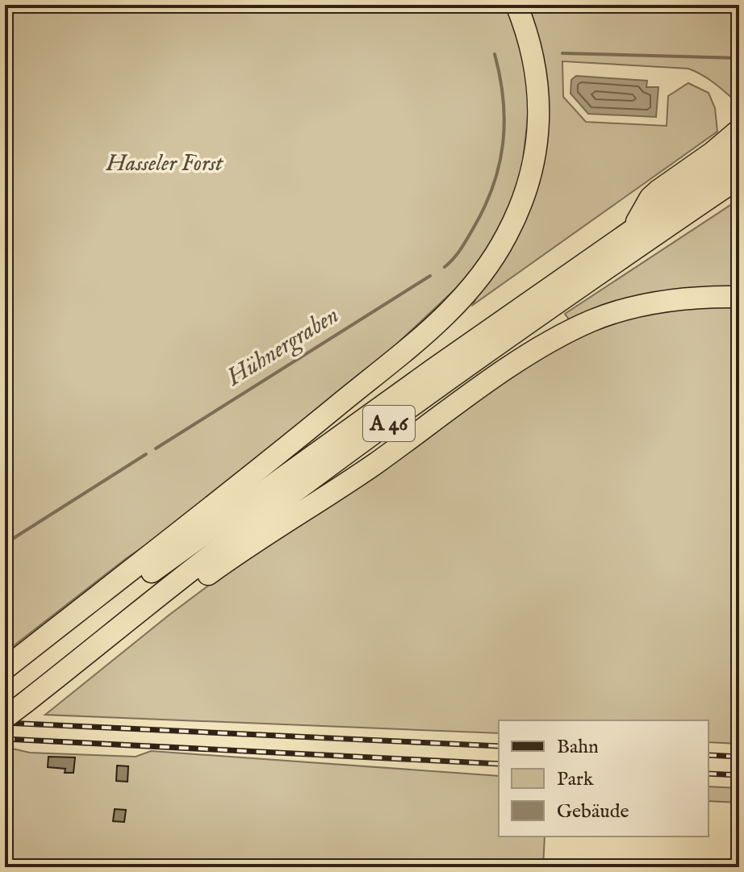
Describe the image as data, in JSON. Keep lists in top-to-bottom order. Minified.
{"streets":{"highway":["A 46"]},"water":["Hühnergraben"],"parks":["Hasseler Forst"],"legend":["Bahn","Park","Gebäude"]}
